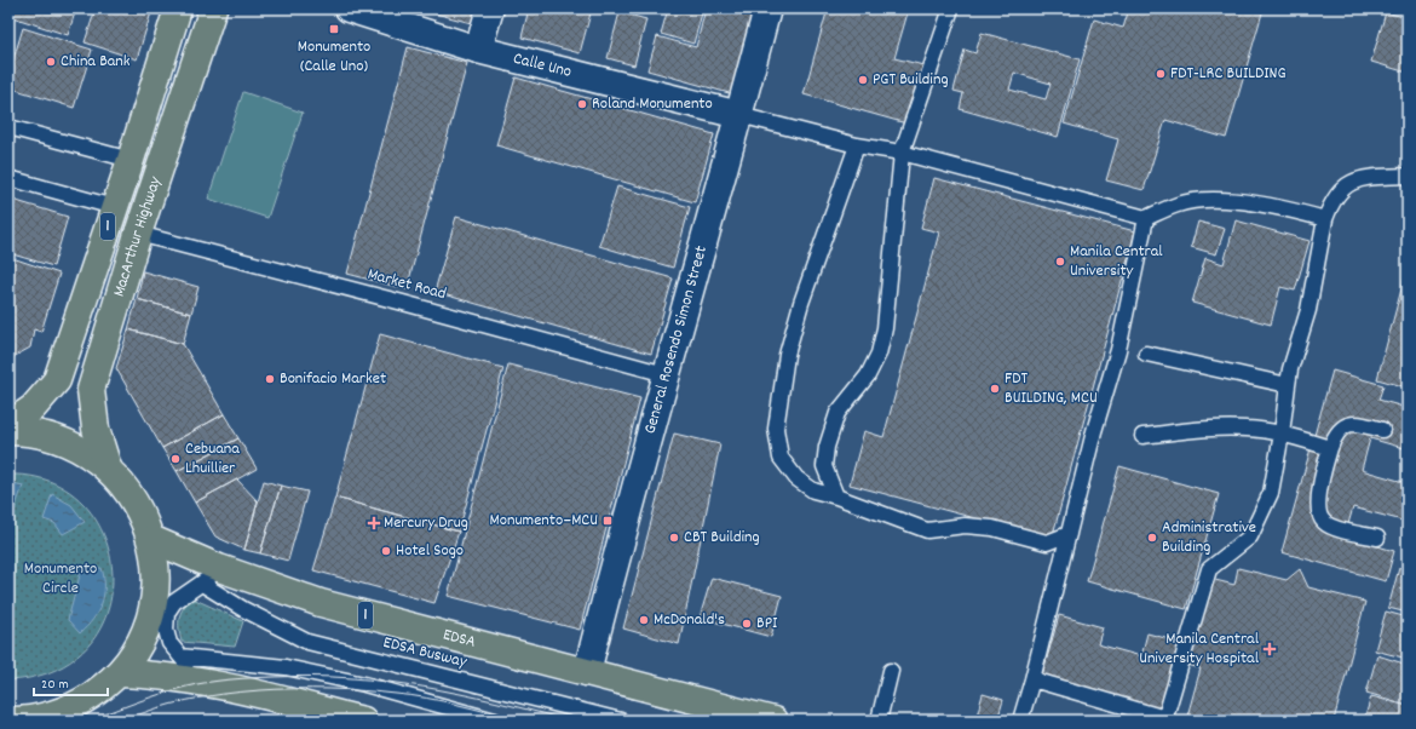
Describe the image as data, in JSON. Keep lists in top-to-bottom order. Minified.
{"streets":{"highway":["1","MacArthur Highway","EDSA"],"street":["Calle Uno","General Rosendo Simon Street"],"lane":["Market Road","EDSA Busway"]},"crossings":[["Calle Uno","General Rosendo Simon Street"],["1","MacArthur Highway"],["1","EDSA"],["MacArthur Highway","Market Road"],["Market Road","General Rosendo Simon Street"],["General Rosendo Simon Street","EDSA"],["EDSA","EDSA Busway"]],"parks":["Monumento Circle"],"places":{"transit":["Monumento (Calle Uno)","Monumento–MCU"],"other":["China Bank","FDT-LRC BUILDING","PGT Building","Roland Monumento","Manila Central University","Bonifacio Market","FDT BUILDING, MCU","Cebuana Lhuillier","CBT Building","Administrative Building","Hotel Sogo","McDonald's","BPI"],"health":["Mercury Drug","Manila Central University Hospital"]},"scale_bar":"20 m"}
